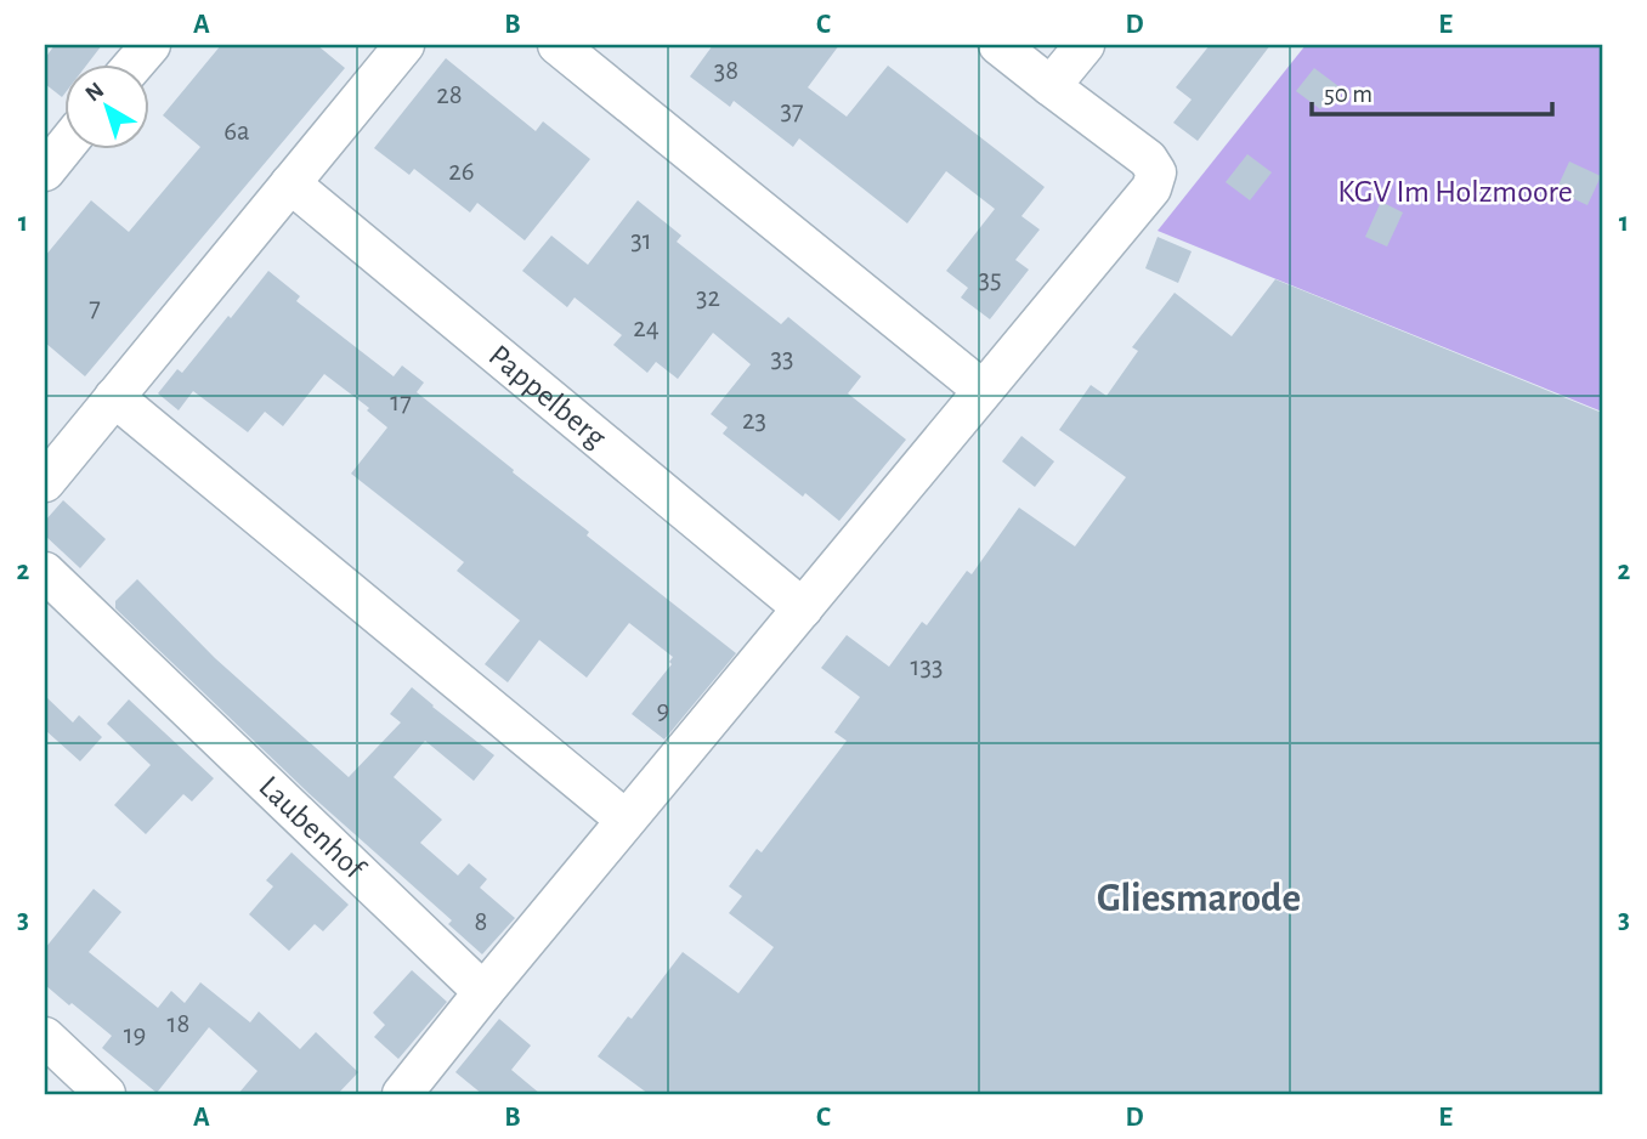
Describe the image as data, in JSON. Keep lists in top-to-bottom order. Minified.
{"streets":{"street":["Pappelberg","Laubenhof"]},"districts":["Gliesmarode"],"parks":["KGV Im Holzmoore"],"house_numbers":["38","28","37","6a","26","31","35","32","7","24","33","17","23","133","9","8","18","19"],"scale_bar":"50 m","north":"top left","grid":{"columns":["A","B","C","D","E"],"rows":["1","2","3"]}}
